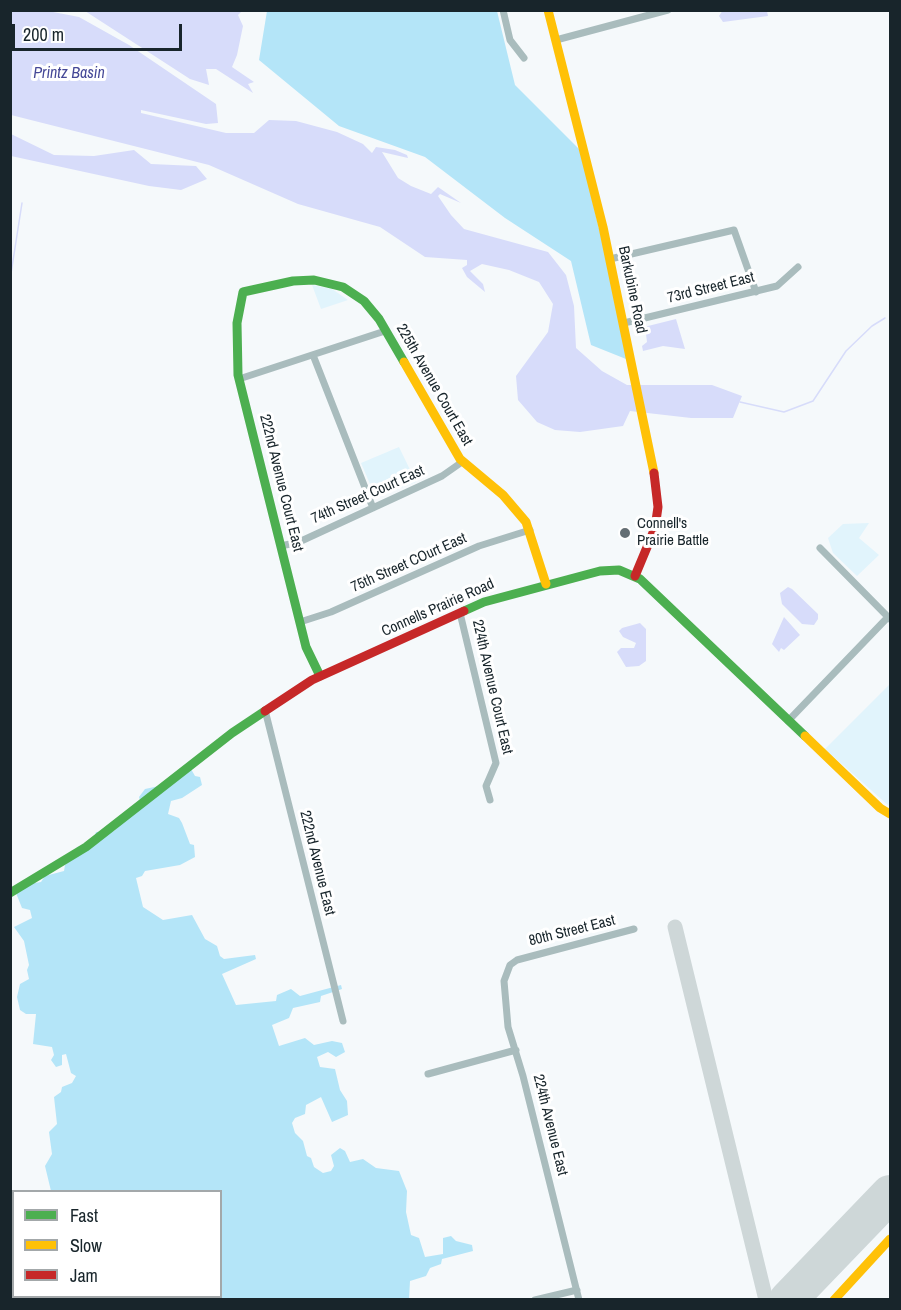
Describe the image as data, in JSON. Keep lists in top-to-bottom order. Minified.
{"streets":{"street":["73rd Street East","Barkubine Road","225th Avenue Court East","222nd Avenue Court East","74th Street Court East","75th Street COurt East","Connells Prairie Road","224th Avenue Court East","222nd Avenue East","80th Street East","224th Avenue East"]},"crossings":[["73rd Street East","Barkubine Road"],["Barkubine Road","Connells Prairie Road"],["225th Avenue Court East","222nd Avenue Court East"],["225th Avenue Court East","74th Street Court East"],["225th Avenue Court East","75th Street COurt East"],["225th Avenue Court East","Connells Prairie Road"],["222nd Avenue Court East","74th Street Court East"],["222nd Avenue Court East","75th Street COurt East"],["222nd Avenue Court East","Connells Prairie Road"],["Connells Prairie Road","224th Avenue Court East"],["Connells Prairie Road","222nd Avenue East"],["80th Street East","224th Avenue East"]],"water":["Printz Basin"],"places":["Connell's Prairie Battle"],"legend":["Fast","Slow","Jam"],"scale_bar":"200 m"}
